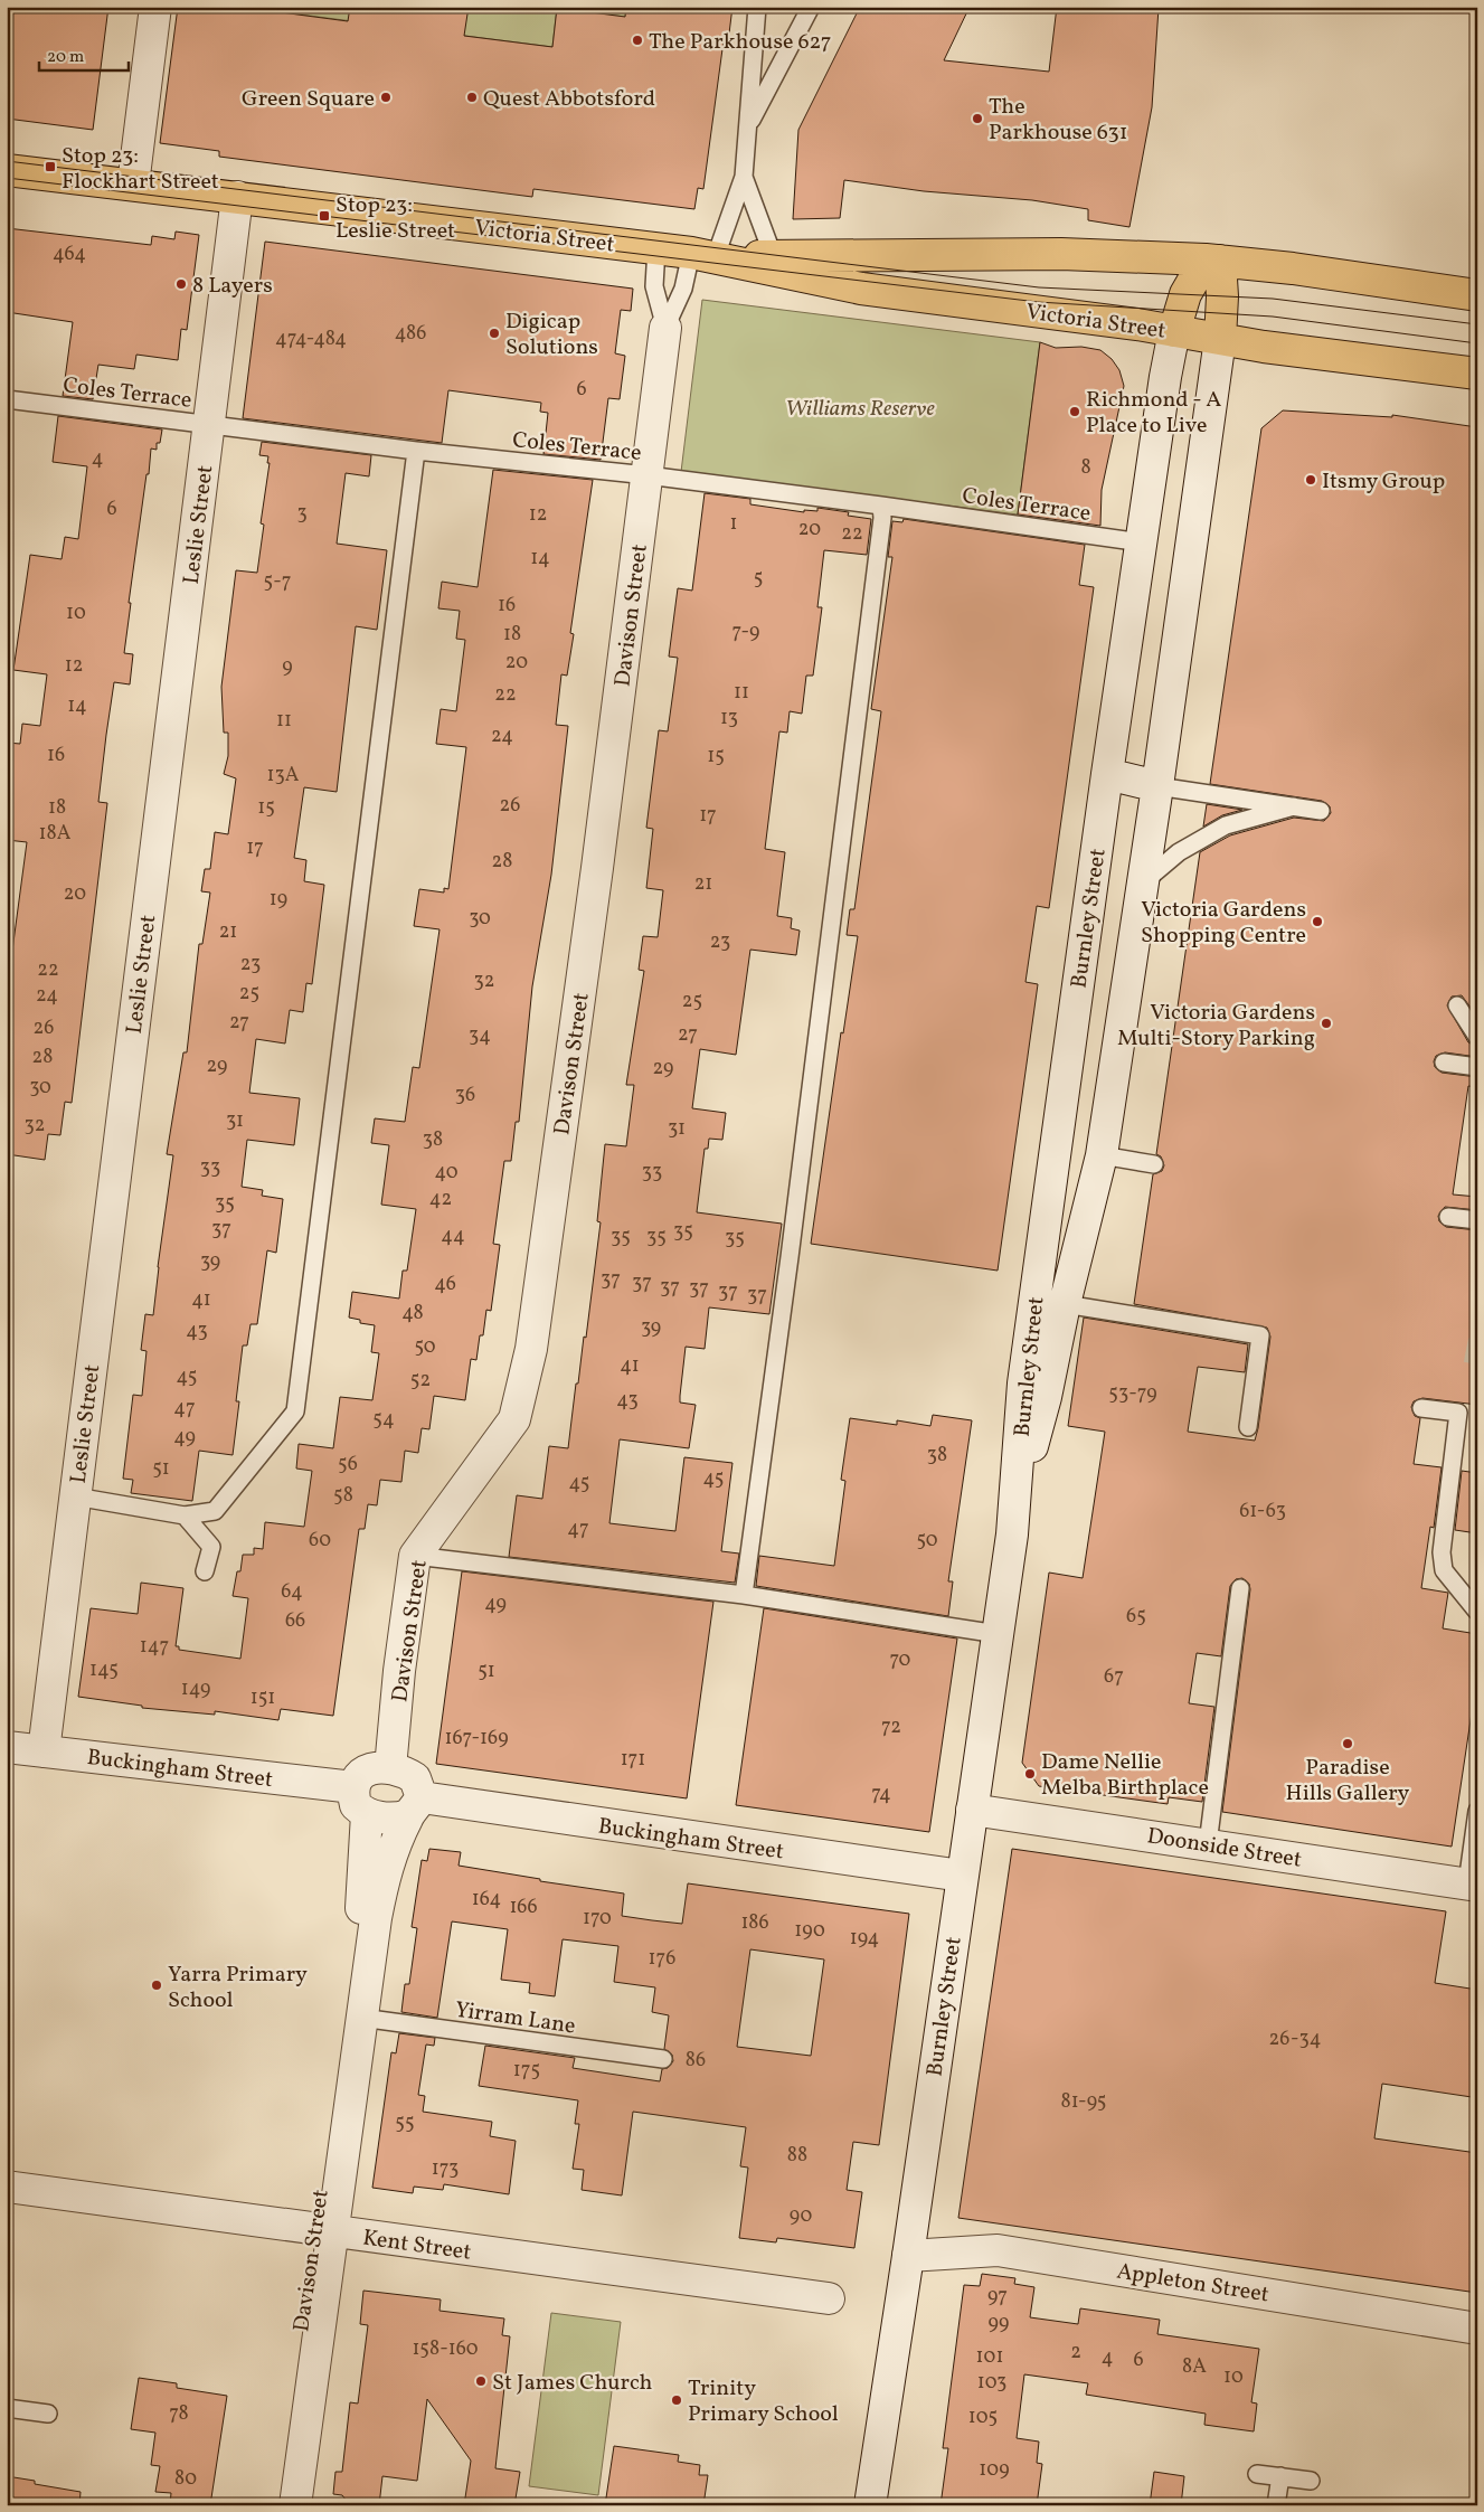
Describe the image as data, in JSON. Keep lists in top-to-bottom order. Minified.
{"streets":{"main road":["Victoria Street"],"street":["Leslie Street","Davison Street","Burnley Street","Buckingham Street","Doonside Street","Kent Street","Appleton Street"],"lane":["Coles Terrace","Yirram Lane"]},"crossings":[["Victoria Street","Leslie Street"],["Victoria Street","Davison Street"],["Victoria Street","Burnley Street"],["Coles Terrace","Leslie Street"],["Coles Terrace","Davison Street"],["Coles Terrace","Burnley Street"],["Leslie Street","Buckingham Street"],["Davison Street","Buckingham Street"],["Davison Street","Yirram Lane"],["Davison Street","Kent Street"],["Burnley Street","Buckingham Street"],["Burnley Street","Doonside Street"],["Burnley Street","Appleton Street"]],"parks":["Williams Reserve"],"places":{"other":["The Parkhouse 627","Green Square","Quest Abbotsford","The Parkhouse 631","8 Layers","Digicap Solutions","Richmond - A Place to Live","Itsmy Group","Victoria Gardens Shopping Centre","Victoria Gardens Multi-Story Parking","Paradise Hills Gallery","Dame Nellie Melba Birthplace","Yarra Primary School","St James Church","Trinity Primary School"],"transit":["Stop 23: Flockhart Street","Stop 23: Leslie Street"]},"house_numbers":["464","486","474-484","6","4","8","6","3","12","1","20","22","14","5","5-7","16","10","7-9","18","20","12","9","11","22","14","13","11","24","16","15","13A","26","18","15","17","18A","17","28","21","20","19","30","21","23","23","22","32","25","24","25","27","26","27","34","28","29","29","30","36","31","32","31","38","33","40","33","42","35","37","35","44","35","35","35","39","37","37","46","37","37","37","37","41","48","39","43","50","41","45","52","53-79","43","47","54","49","38","56","51","45","45","58","61-63","47","60","50","64","49","65","66","147","70","145","51","67","149","151","72","167-169","171","74","164","166","170","186","190","194","176","26-34","86","175","81-95","55","88","173","90","97","99","158-160","2","101","4","6","8A","10","103","78","105","109","80"],"scale_bar":"20 m"}
